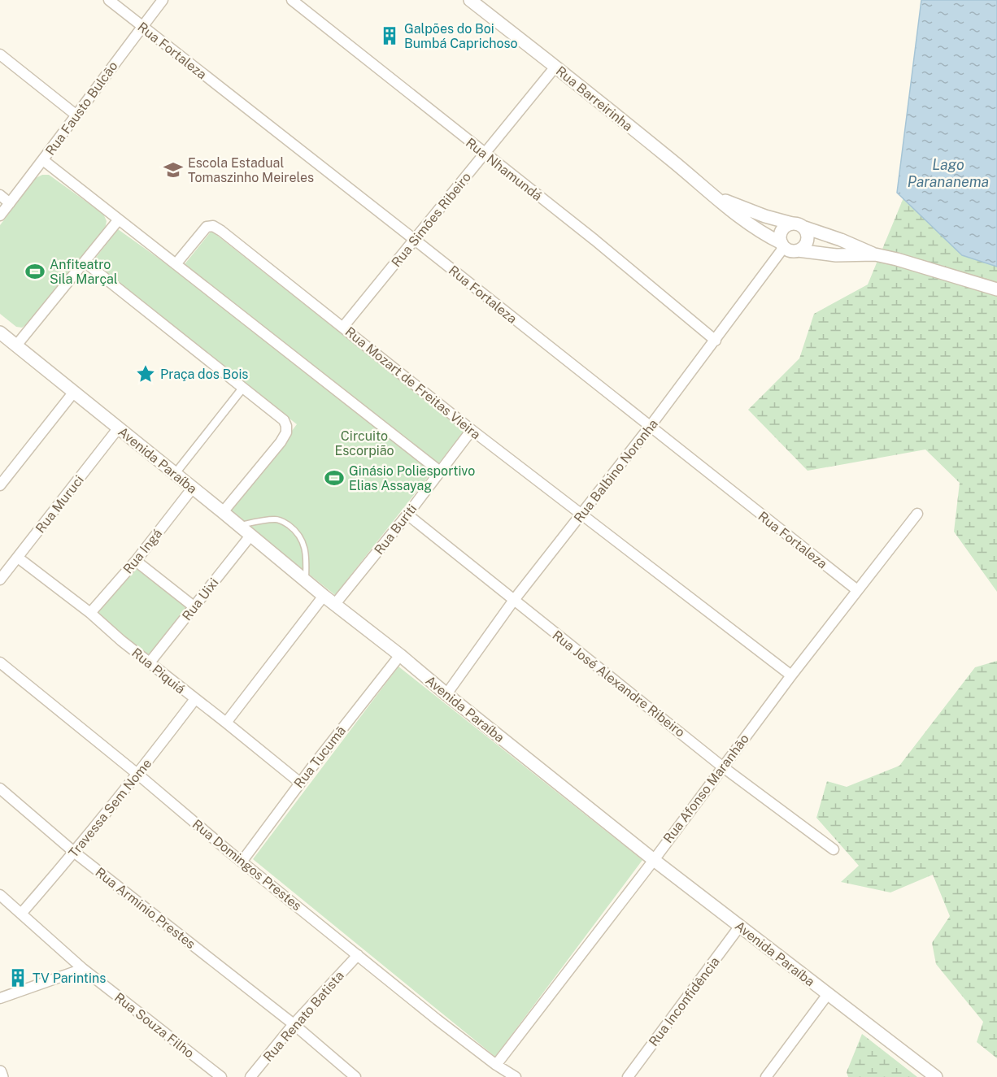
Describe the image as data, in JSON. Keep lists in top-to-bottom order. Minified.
{"streets":{"street":["Rua Fortaleza","Rua Barreirinha","Rua Fausto Bulcão","Rua Nhamundá","Rua Simões Ribeiro","Rua Mozart de Freitas Vieira","Avenida Paraíba","Rua Balbino Noronha","Rua Muruci","Rua Buriti","Rua Ingá","Rua Uixi","Rua Piquiá","Rua José Alexandre Ribeiro","Rua Tucumã","Rua Afonso Maranhão","Travessa Sem Nome","Rua Domingos Prestes","Rua Arminio Prestes","Rua Inconfidência","Rua Renato Batista","Rua Souza Filho"]},"crossings":[["Rua Fortaleza","Rua Fausto Bulcão"],["Rua Fortaleza","Rua Simões Ribeiro"],["Rua Fortaleza","Rua Balbino Noronha"],["Rua Fortaleza","Rua Afonso Maranhão"],["Rua Barreirinha","Rua Simões Ribeiro"],["Rua Barreirinha","Rua Balbino Noronha"],["Rua Nhamundá","Rua Simões Ribeiro"],["Rua Nhamundá","Rua Balbino Noronha"],["Rua Simões Ribeiro","Rua Mozart de Freitas Vieira"],["Rua Mozart de Freitas Vieira","Rua Balbino Noronha"],["Rua Mozart de Freitas Vieira","Rua Buriti"],["Rua Mozart de Freitas Vieira","Rua Afonso Maranhão"],["Avenida Paraíba","Rua Balbino Noronha"],["Avenida Paraíba","Rua Muruci"],["Avenida Paraíba","Rua Buriti"],["Avenida Paraíba","Rua Ingá"],["Avenida Paraíba","Rua Uixi"],["Avenida Paraíba","Rua Tucumã"],["Avenida Paraíba","Rua Afonso Maranhão"],["Avenida Paraíba","Rua Inconfidência"],["Rua Balbino Noronha","Rua José Alexandre Ribeiro"],["Rua Muruci","Rua Piquiá"],["Rua Buriti","Rua José Alexandre Ribeiro"],["Rua Ingá","Rua Piquiá"],["Rua Uixi","Rua Piquiá"],["Rua Piquiá","Rua Tucumã"],["Rua Piquiá","Travessa Sem Nome"],["Rua José Alexandre Ribeiro","Rua Afonso Maranhão"],["Rua Tucumã","Rua Domingos Prestes"],["Rua Afonso Maranhão","Rua Domingos Prestes"],["Travessa Sem Nome","Rua Domingos Prestes"],["Travessa Sem Nome","Rua Arminio Prestes"],["Travessa Sem Nome","Rua Souza Filho"],["Rua Domingos Prestes","Rua Renato Batista"],["Rua Arminio Prestes","Rua Renato Batista"]],"water":["Lago Parananema"],"parks":["Circuito Escorpião"],"places":{"building":["Galpões do Boi Bumbá Caprichoso","TV Parintins"],"school or university":["Escola Estadual Tomaszinho Meireles"],"sports":["Anfiteatro Sila Marçal","Ginásio Poliesportivo Elias Assayag"],"place":["Praça dos Bois"]}}
